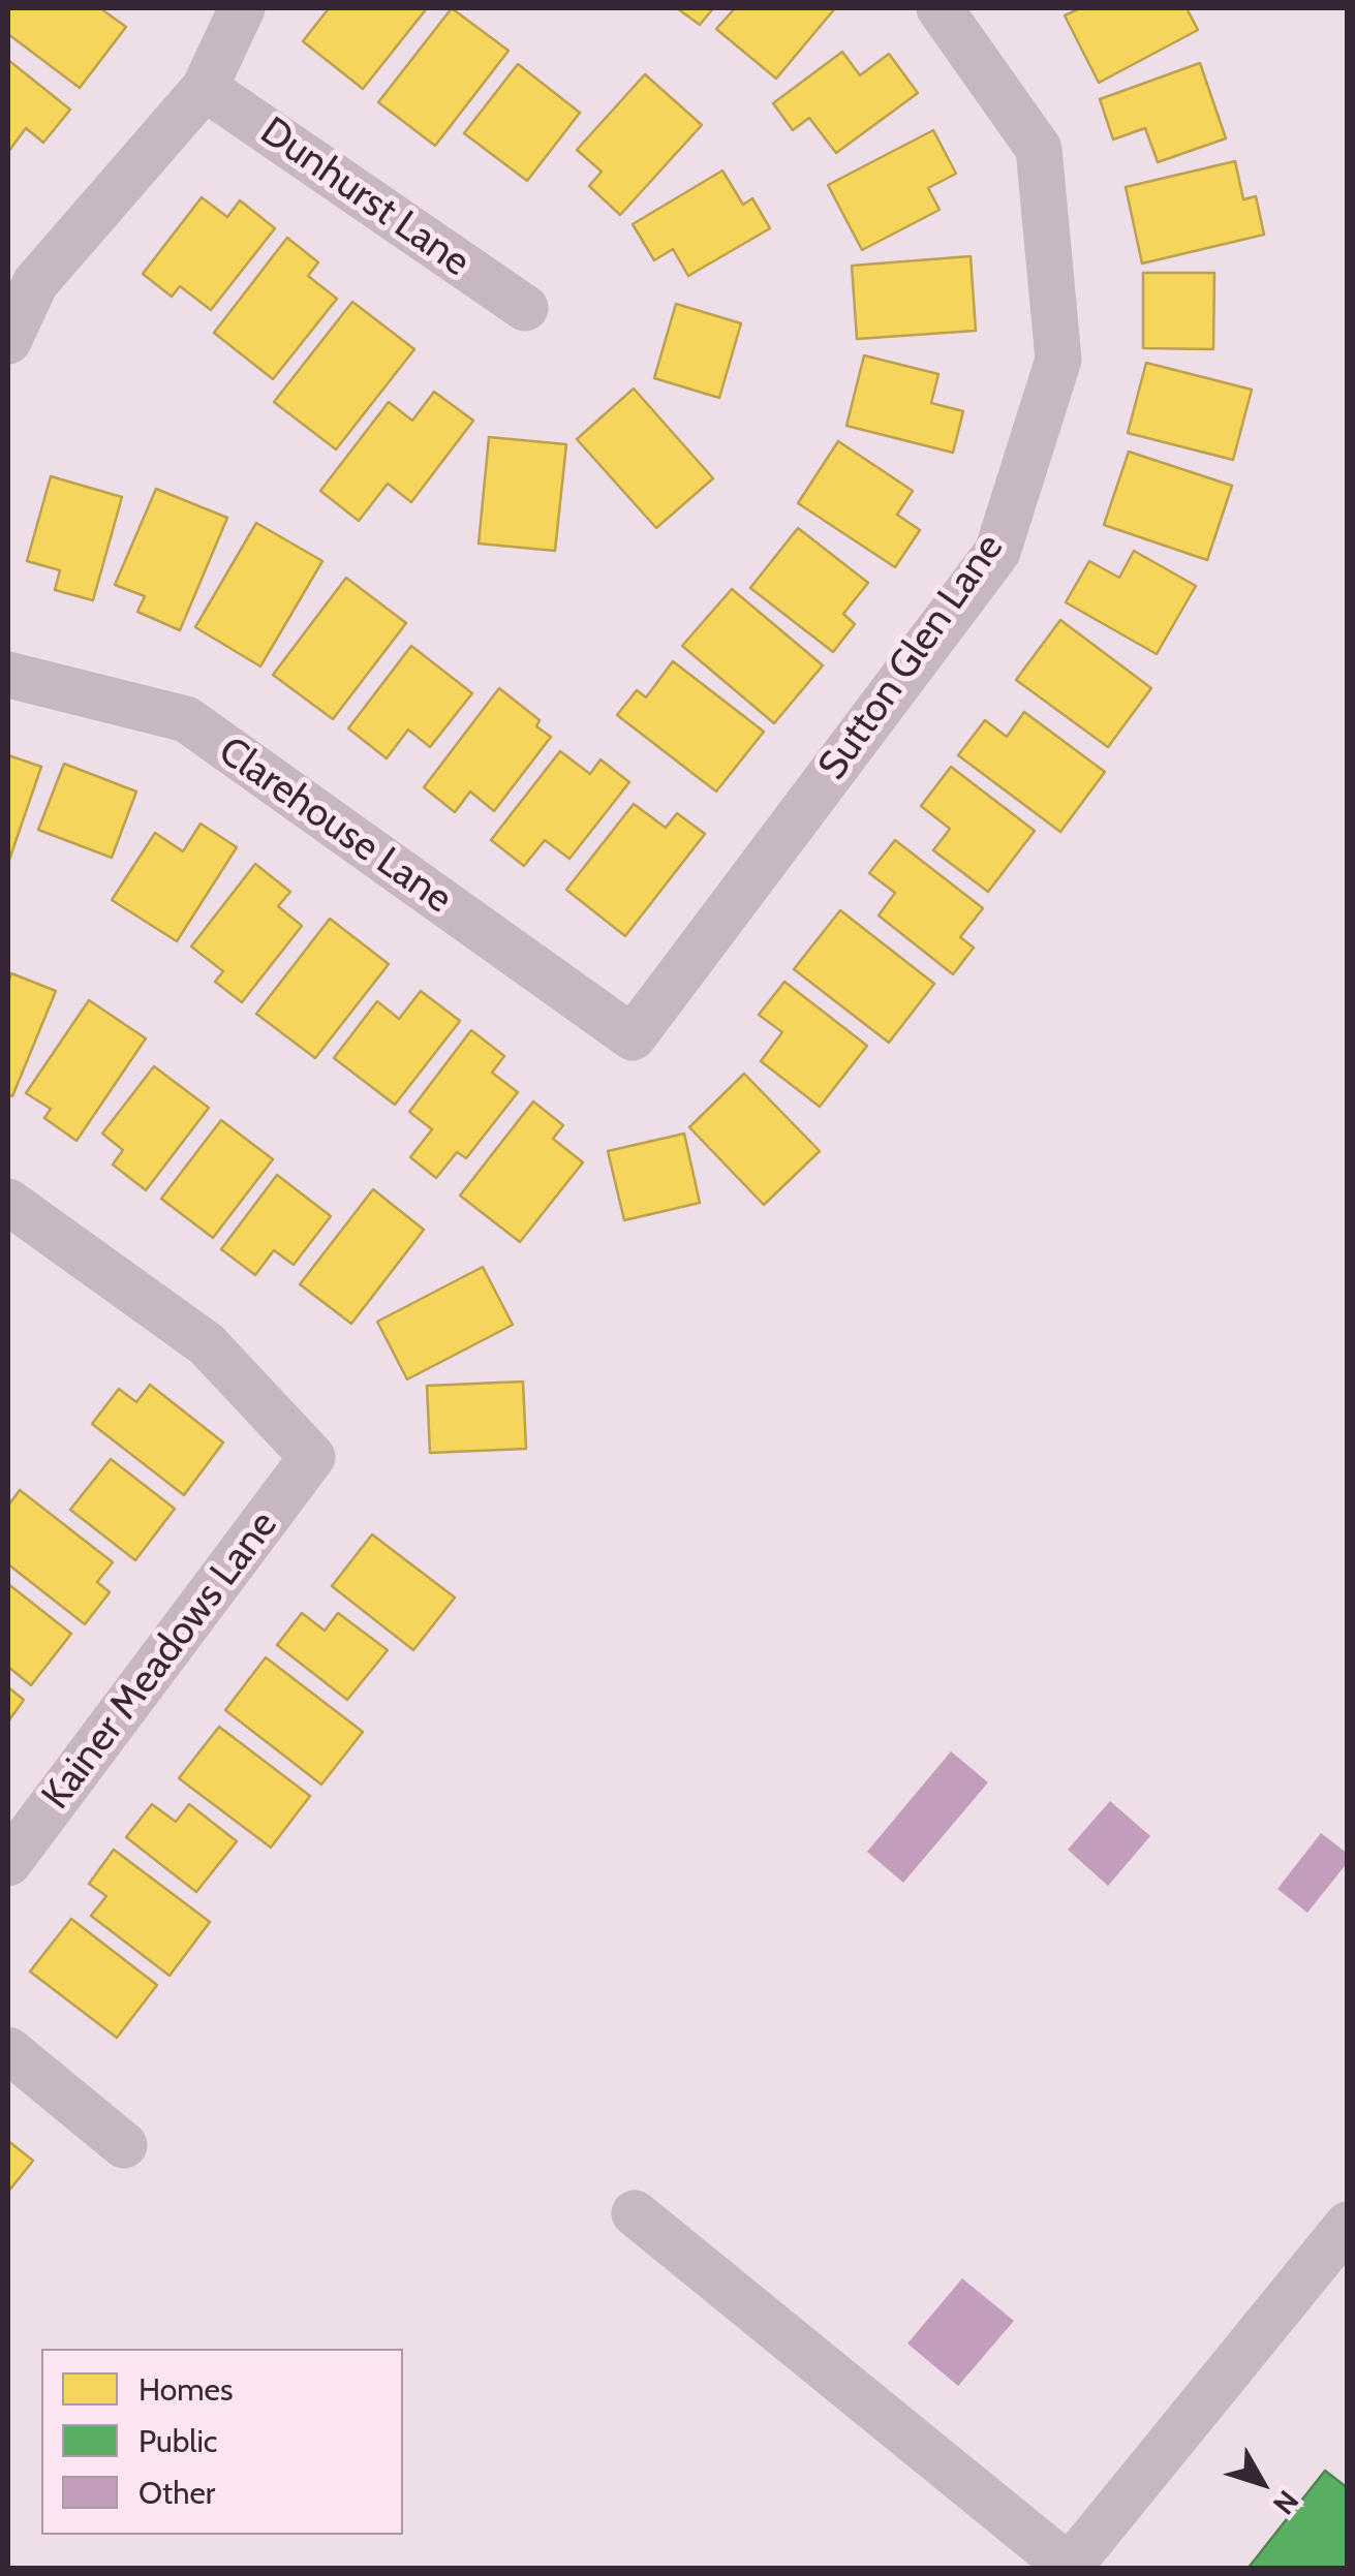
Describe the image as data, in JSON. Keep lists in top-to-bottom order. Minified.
{"streets":{"street":["Dunhurst Lane","Sutton Glen Lane","Clarehouse Lane","Kainer Meadows Lane"]},"crossings":[["Sutton Glen Lane","Clarehouse Lane"]],"legend":["Homes","Public","Other"],"north":"bottom right"}
